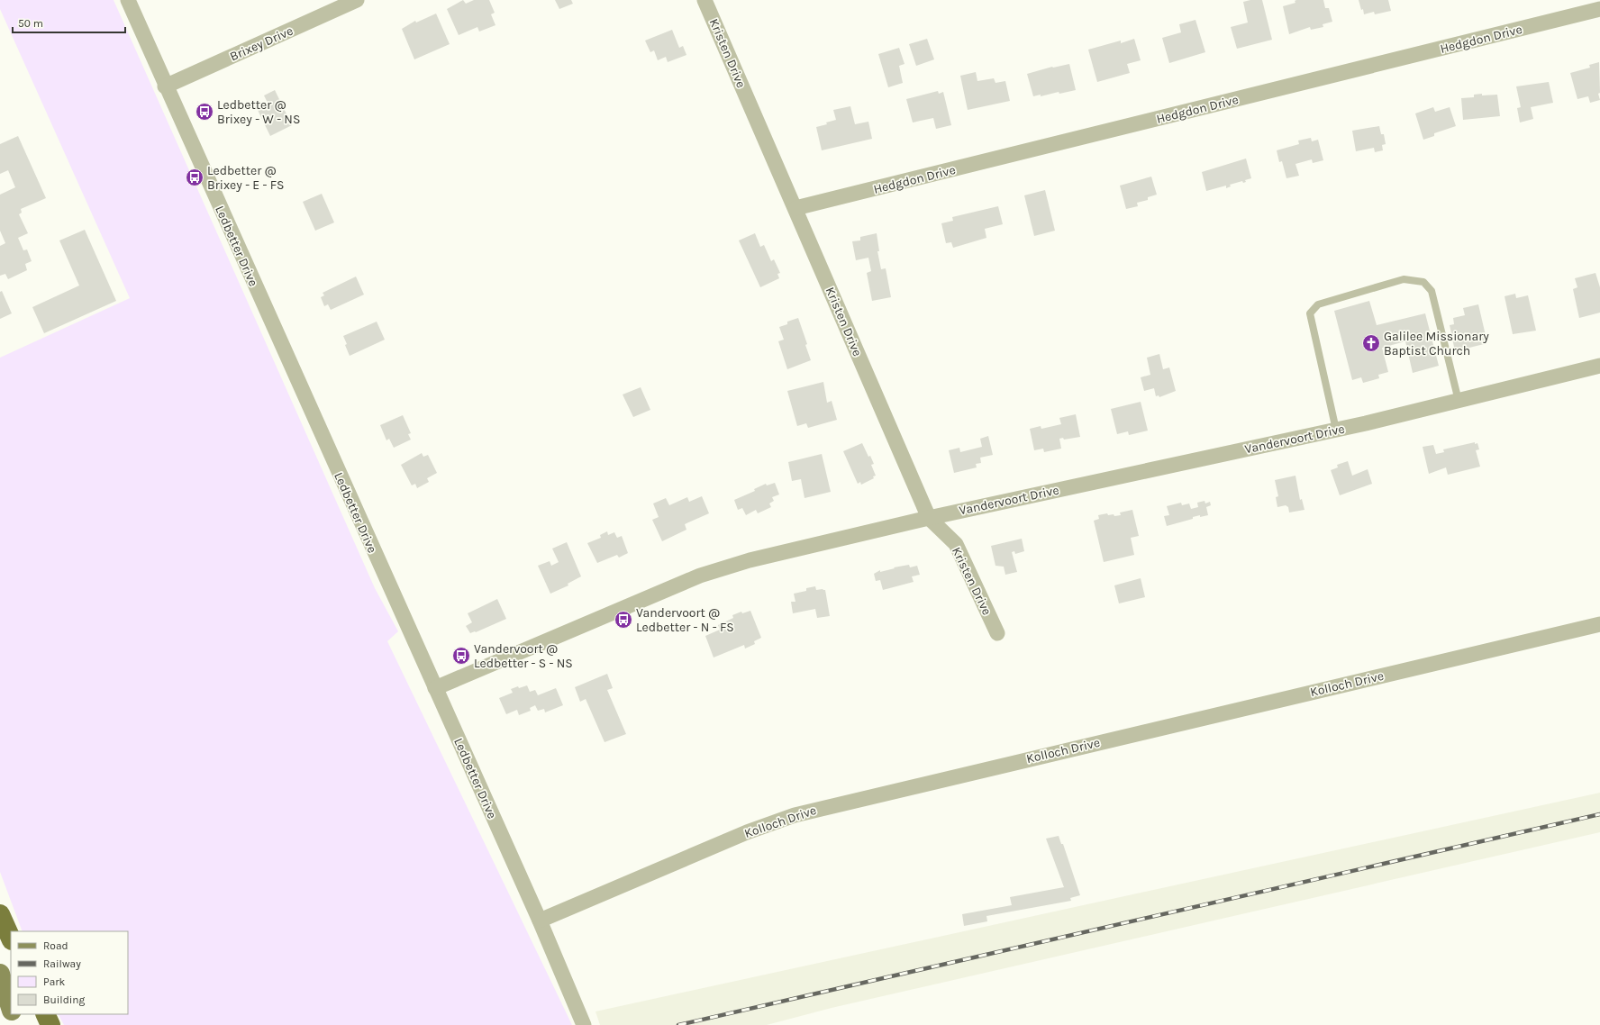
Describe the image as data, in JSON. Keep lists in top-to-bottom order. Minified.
{"streets":{"street":["Hedgdon Drive","Brixey Drive","Kristen Drive","Ledbetter Drive","Vandervoort Drive","Kolloch Drive"]},"crossings":[["Hedgdon Drive","Kristen Drive"],["Brixey Drive","Ledbetter Drive"],["Kristen Drive","Vandervoort Drive"],["Ledbetter Drive","Vandervoort Drive"],["Ledbetter Drive","Kolloch Drive"]],"places":{"bus stop":["Ledbetter @ Brixey - W - NS","Ledbetter @ Brixey - E - FS","Vandervoort @ Ledbetter - N - FS","Vandervoort @ Ledbetter - S - NS"],"church":["Galilee Missionary Baptist Church"]},"legend":["Road","Railway","Park","Building"],"scale_bar":"50 m"}
